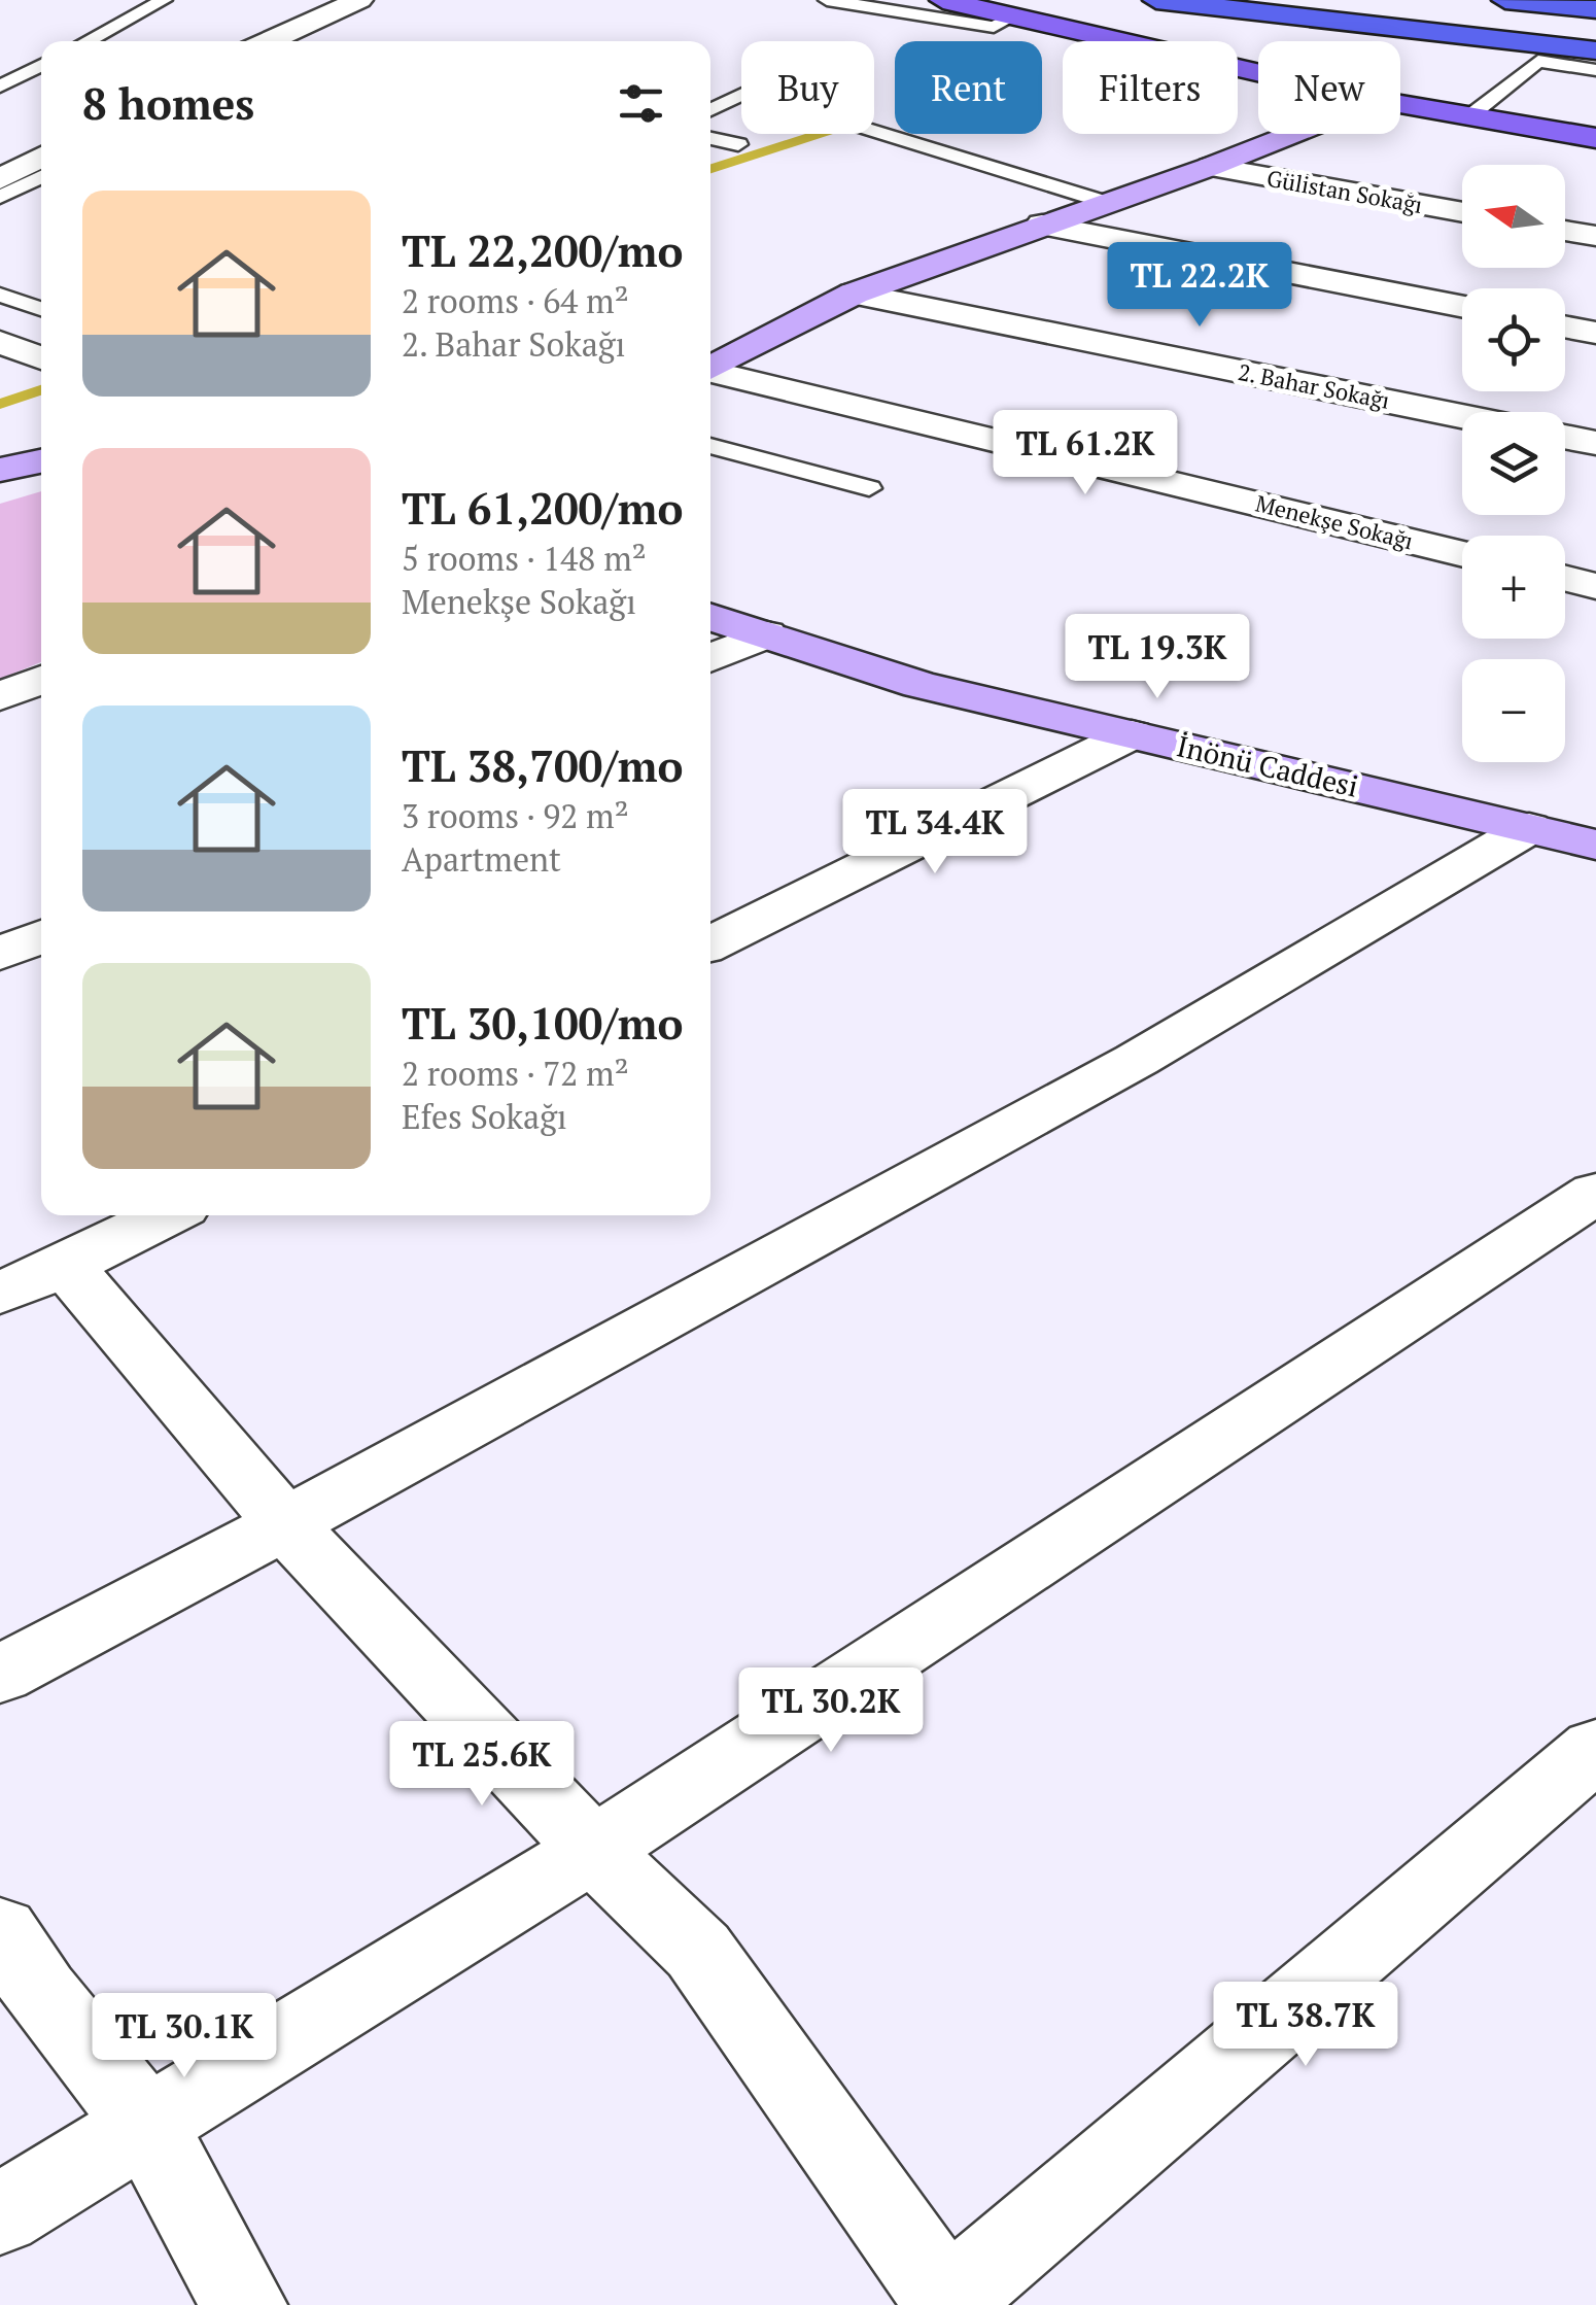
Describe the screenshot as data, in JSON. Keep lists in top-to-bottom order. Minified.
{"streets":{"main road":["İnönü Caddesi"],"street":["Gülistan Sokağı","2. Bahar Sokağı","Menekşe Sokağı"]},"north":"left","page":{"chip":["Buy","Rent","Filters","New"],"heading":"8 homes","map_buttons":["+","−"],"list":[{"name":"TL 22,200/mo","note":"2 rooms · 64 m² · 2. Bahar Sokağı"},{"name":"TL 61,200/mo","note":"5 rooms · 148 m² · Menekşe Sokağı"},{"name":"TL 38,700/mo","note":"3 rooms · 92 m² · Apartment"},{"name":"TL 30,100/mo","note":"2 rooms · 72 m² · Efes Sokağı"}],"price":["TL 22.2K","TL 61.2K","TL 19.3K","TL 34.4K","TL 30.2K","TL 25.6K","TL 38.7K","TL 30.1K"]}}
